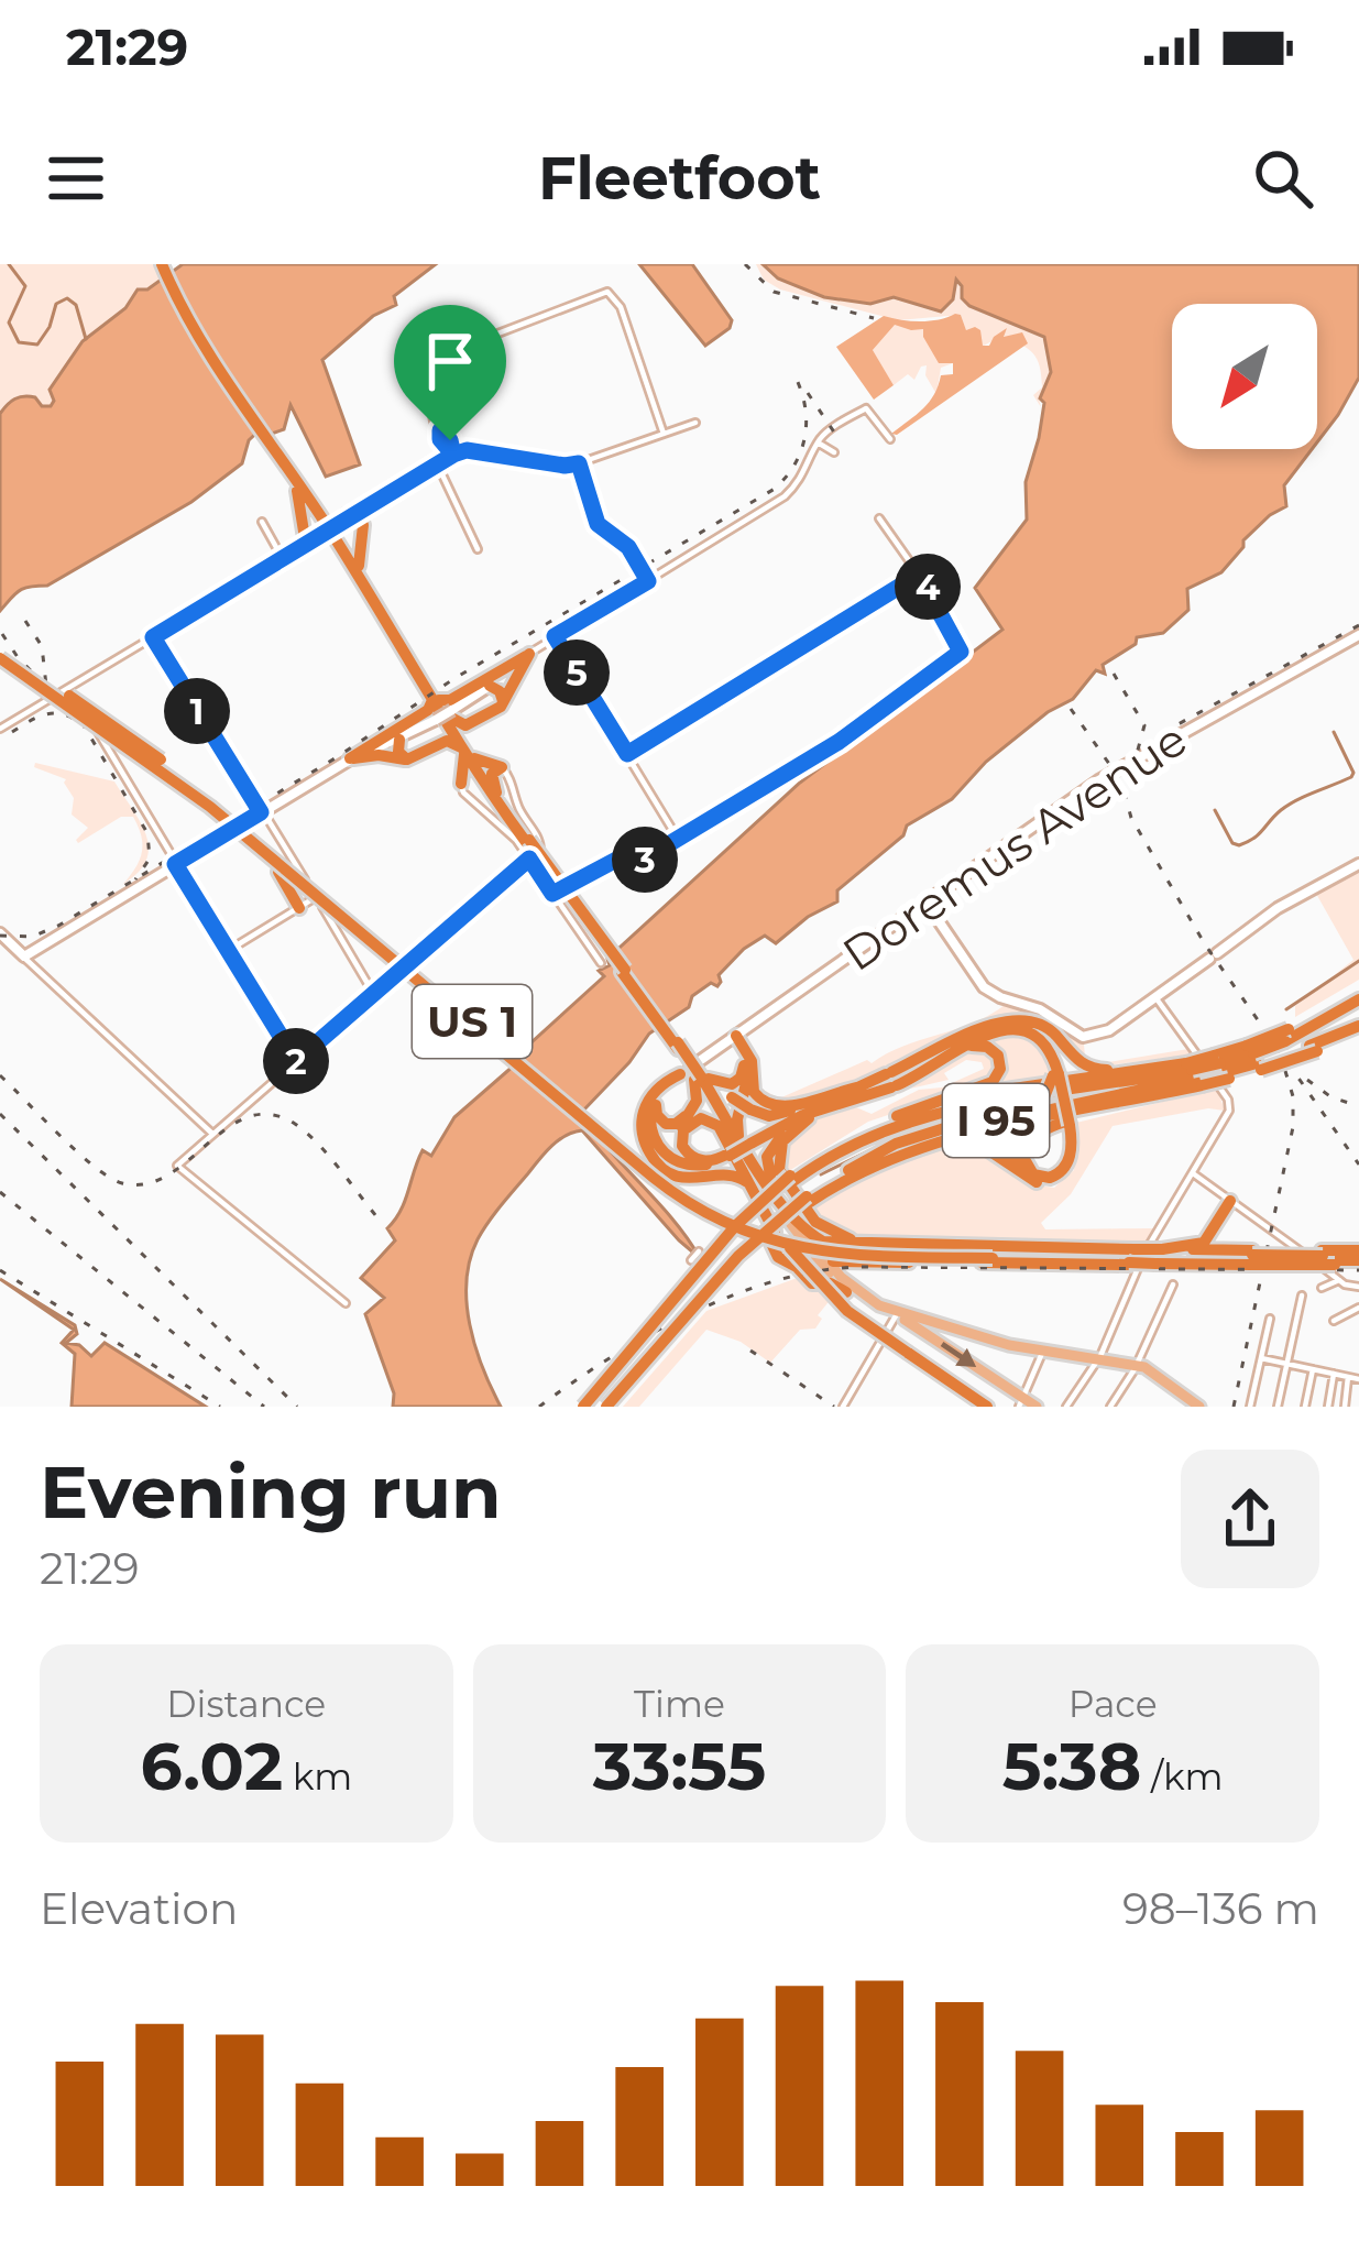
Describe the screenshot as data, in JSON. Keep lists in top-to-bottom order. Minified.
{"streets":{"highway":["US 1","I 95"],"main road":["Doremus Avenue"]},"north":"bottom left","page":{"status":"21:29","header":"Fleetfoot","pins":["4","5","1","3","2"],"heading":["Evening run","21:29"],"stats":[["Distance","6.02 km"],["Time","33:55"],["Pace","5:38 /km"]],"chart":["Elevation","98–136 m"]}}
